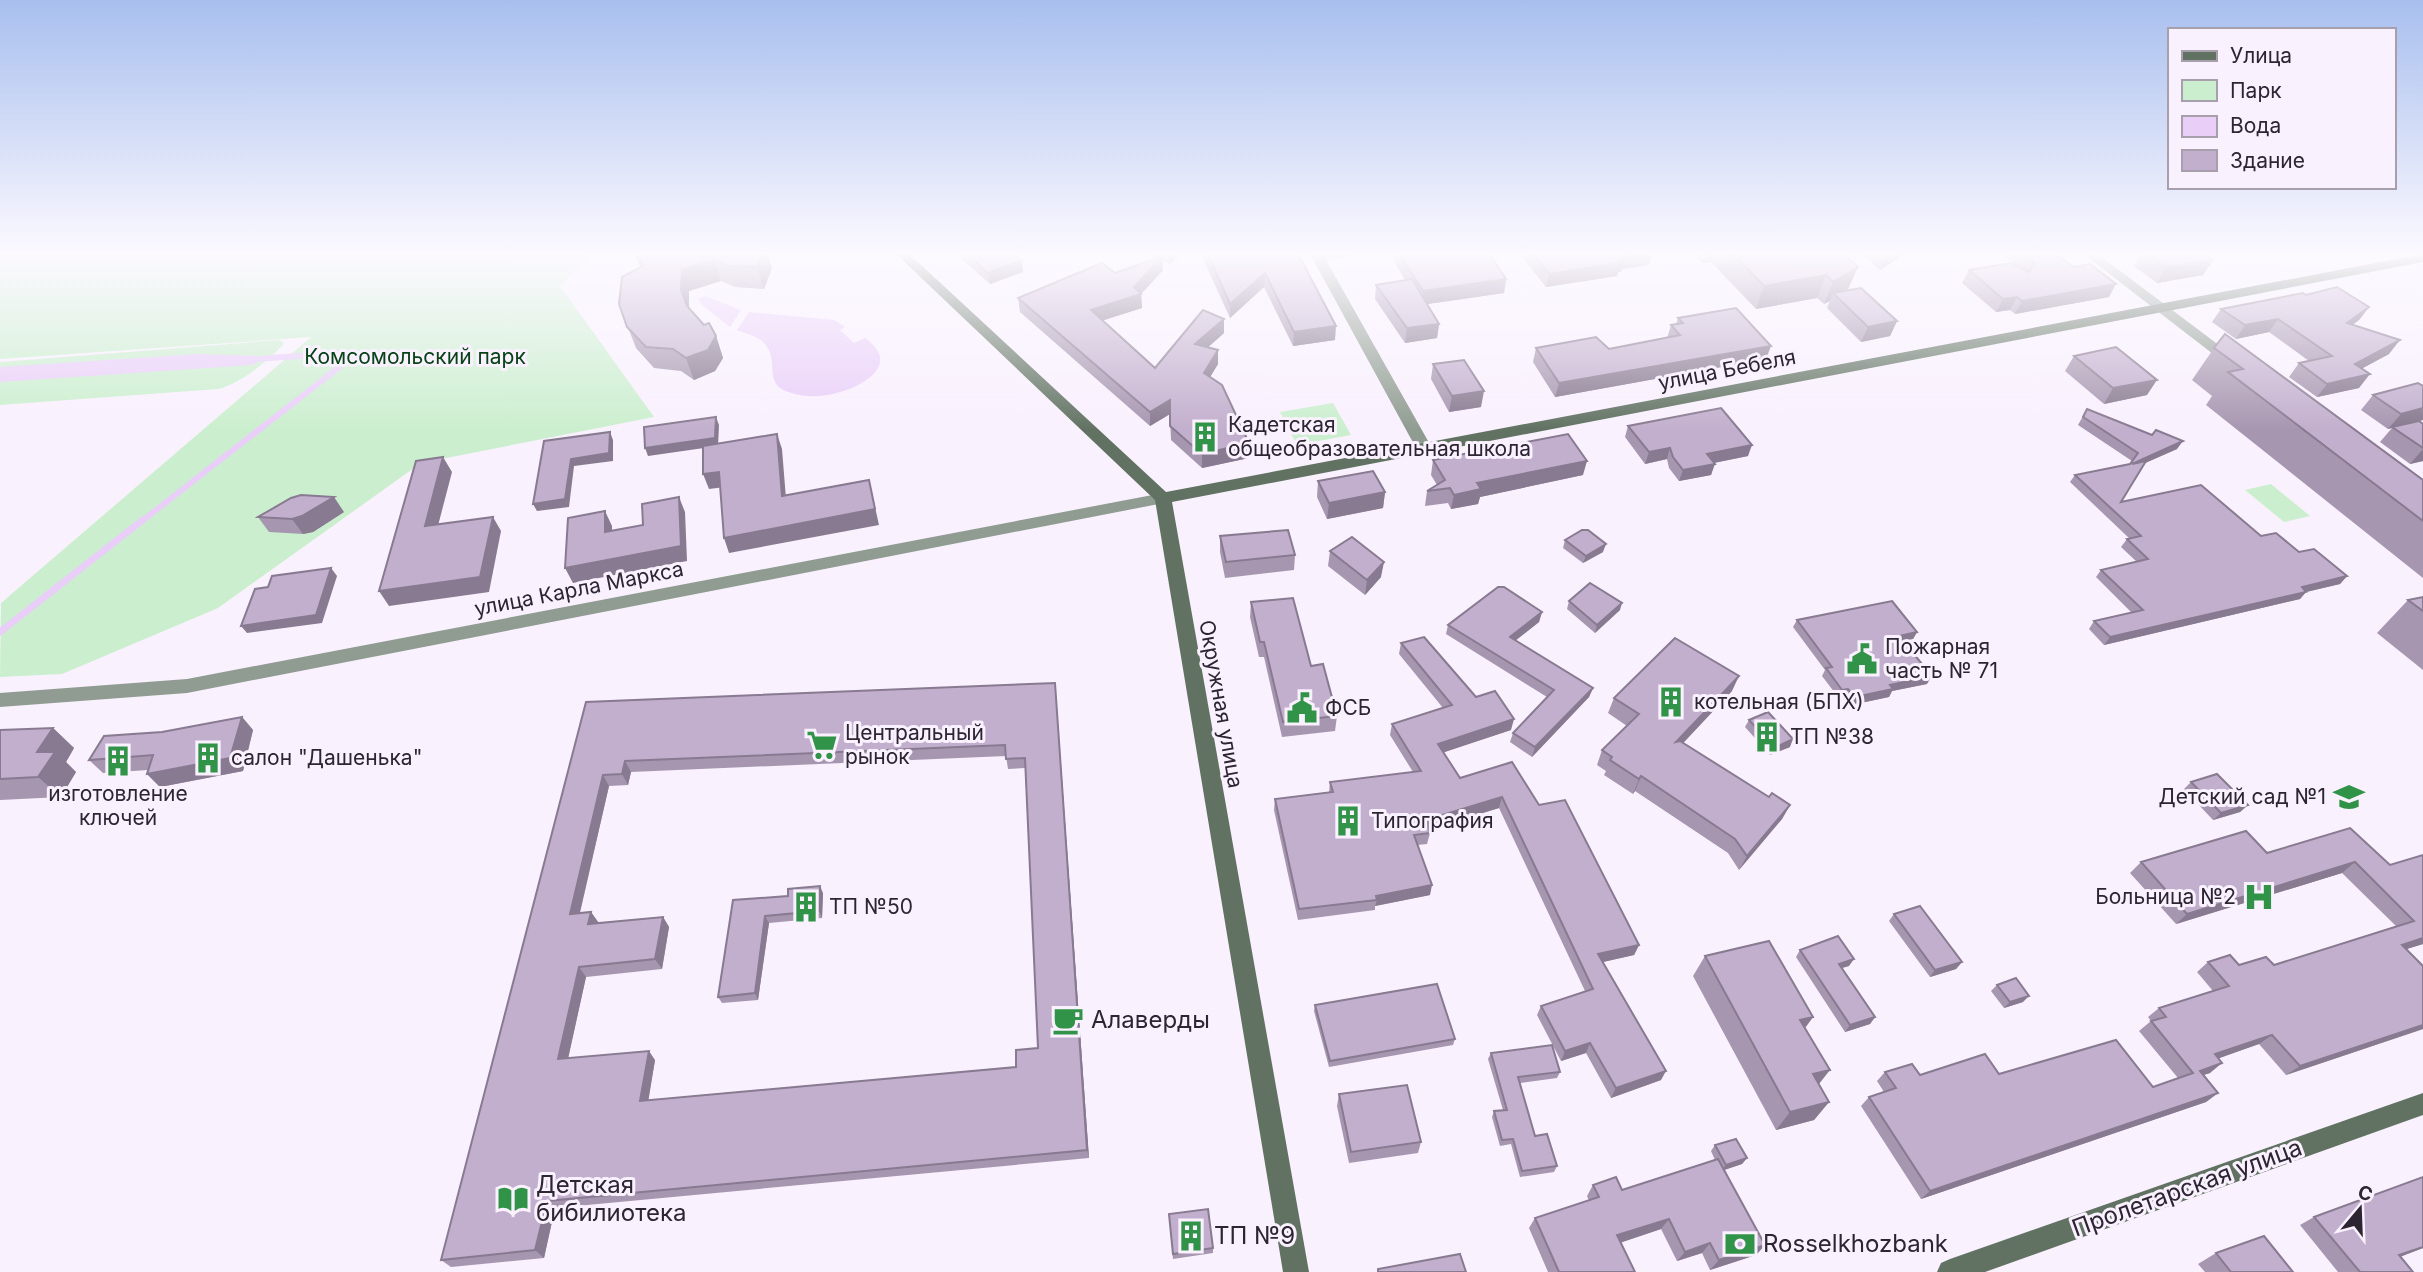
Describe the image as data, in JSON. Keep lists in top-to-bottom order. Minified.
{"streets":{"main road":["улица Бебеля","Окружная улица","Пролетарская улица"],"street":["улица Карла Маркса"]},"crossings":[["улица Бебеля","улица Карла Маркса"],["улица Бебеля","Окружная улица"],["улица Карла Маркса","Окружная улица"]],"parks":["Комсомольский парк"],"places":{"building":["Кадетская общеобразовательная школа","котельная (БПХ)","ТП №38","салон \"Дашенька\"","изготовление ключей","Типография","ТП №50","ТП №9"],"public building":["Пожарная часть № 71","ФСБ"],"supermarket":["Центральный рынок"],"school or university":["Детский сад №1"],"hospital":["Больница №2"],"cafe":["Алаверды"],"library":["Детская бибилиотека"],"bank":["Rosselkhozbank"]},"legend":["Улица","Парк","Вода","Здание"],"north":"top"}
